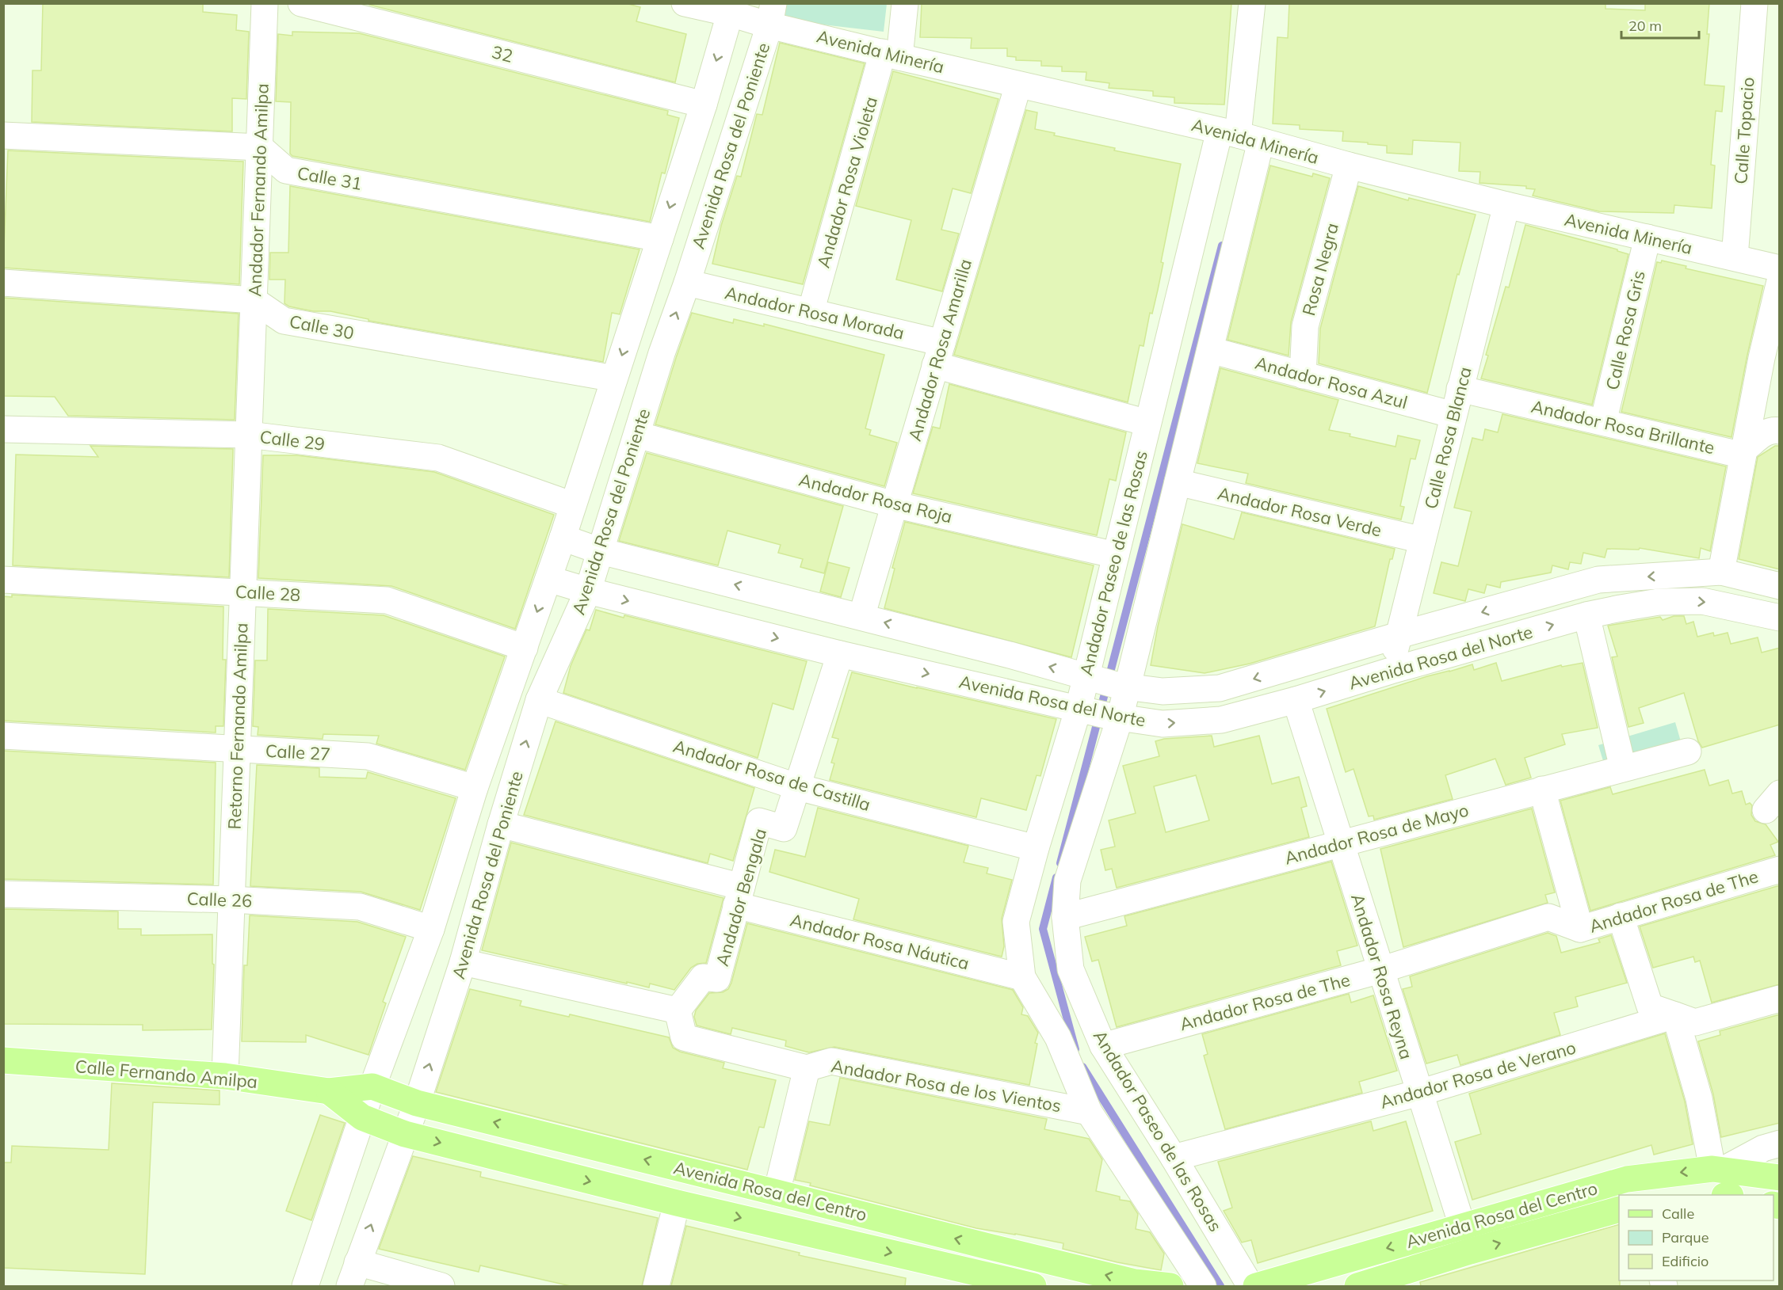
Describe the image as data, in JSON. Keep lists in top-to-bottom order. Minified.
{"streets":{"main road":["Calle Fernando Amilpa","Avenida Rosa del Centro"],"street":["Avenida Minería","32","Calle Topacio","Avenida Rosa del Poniente","Calle 31","Andador Rosa Violeta","Andador Fernando Amilpa","Rosa Negra","Andador Rosa Morada","Calle 30","Calle Rosa Gris","Andador Rosa Amarilla","Andador Rosa Azul","Andador Rosa Brillante","Calle Rosa Blanca","Calle 29","Andador Rosa Roja","Andador Rosa Verde","Andador Paseo de las Rosas","Calle 28","Avenida Rosa del Norte","Retorno Fernando Amilpa","Calle 27","Andador Rosa de Castilla","Andador Rosa de Mayo","Andador Bengala","Calle 26","Andador Rosa de The","Andador Rosa Náutica","Andador Rosa Reyna","Andador Rosa de Verano","Andador Rosa de los Vientos"]},"crossings":[["Avenida Minería","Calle Topacio"],["Avenida Minería","Avenida Rosa del Poniente"],["Avenida Minería","Andador Rosa Violeta"],["Avenida Minería","Rosa Negra"],["Avenida Minería","Calle Rosa Gris"],["Avenida Minería","Andador Rosa Amarilla"],["Avenida Minería","Calle Rosa Blanca"],["Avenida Minería","Andador Paseo de las Rosas"],["32","Avenida Rosa del Poniente"],["Avenida Rosa del Poniente","Calle 31"],["Avenida Rosa del Poniente","Andador Rosa Morada"],["Avenida Rosa del Poniente","Calle 30"],["Avenida Rosa del Poniente","Calle 29"],["Avenida Rosa del Poniente","Andador Rosa Roja"],["Avenida Rosa del Poniente","Calle 28"],["Avenida Rosa del Poniente","Avenida Rosa del Norte"],["Avenida Rosa del Poniente","Calle 27"],["Avenida Rosa del Poniente","Andador Rosa de Castilla"],["Avenida Rosa del Poniente","Calle 26"],["Avenida Rosa del Poniente","Andador Rosa Náutica"],["Avenida Rosa del Poniente","Calle Fernando Amilpa"],["Avenida Rosa del Poniente","Avenida Rosa del Centro"],["Calle 31","Andador Fernando Amilpa"],["Andador Rosa Violeta","Andador Rosa Morada"],["Andador Fernando Amilpa","Calle 30"],["Andador Fernando Amilpa","Retorno Fernando Amilpa"],["Rosa Negra","Andador Rosa Azul"],["Andador Rosa Morada","Andador Rosa Amarilla"],["Andador Rosa Morada","Andador Paseo de las Rosas"],["Calle Rosa Gris","Andador Rosa Brillante"],["Andador Rosa Amarilla","Andador Rosa Roja"],["Andador Rosa Amarilla","Avenida Rosa del Norte"],["Andador Rosa Azul","Calle Rosa Blanca"],["Andador Rosa Azul","Andador Paseo de las Rosas"],["Andador Rosa Brillante","Calle Rosa Blanca"],["Calle Rosa Blanca","Andador Rosa Verde"],["Calle Rosa Blanca","Avenida Rosa del Norte"],["Calle 29","Retorno Fernando Amilpa"],["Andador Rosa Roja","Andador Paseo de las Rosas"],["Andador Rosa Verde","Andador Paseo de las Rosas"],["Andador Paseo de las Rosas","Avenida Rosa del Norte"],["Andador Paseo de las Rosas","Andador Rosa de Castilla"],["Andador Paseo de las Rosas","Andador Rosa de Mayo"],["Andador Paseo de las Rosas","Andador Rosa de The"],["Andador Paseo de las Rosas","Andador Rosa Náutica"],["Andador Paseo de las Rosas","Andador Rosa de Verano"],["Andador Paseo de las Rosas","Andador Rosa de los Vientos"],["Calle 28","Retorno Fernando Amilpa"],["Avenida Rosa del Norte","Andador Bengala"],["Avenida Rosa del Norte","Andador Rosa Reyna"],["Retorno Fernando Amilpa","Calle 27"],["Retorno Fernando Amilpa","Calle 26"],["Retorno Fernando Amilpa","Calle Fernando Amilpa"],["Andador Rosa de Castilla","Andador Bengala"],["Andador Rosa de Mayo","Andador Rosa Reyna"],["Andador Bengala","Andador Rosa Náutica"],["Andador Bengala","Andador Rosa de los Vientos"],["Andador Rosa de The","Andador Rosa Reyna"],["Andador Rosa Reyna","Andador Rosa de Verano"],["Andador Rosa Reyna","Avenida Rosa del Centro"],["Calle Fernando Amilpa","Avenida Rosa del Centro"]],"legend":["Calle","Parque","Edificio"],"scale_bar":"20 m"}
